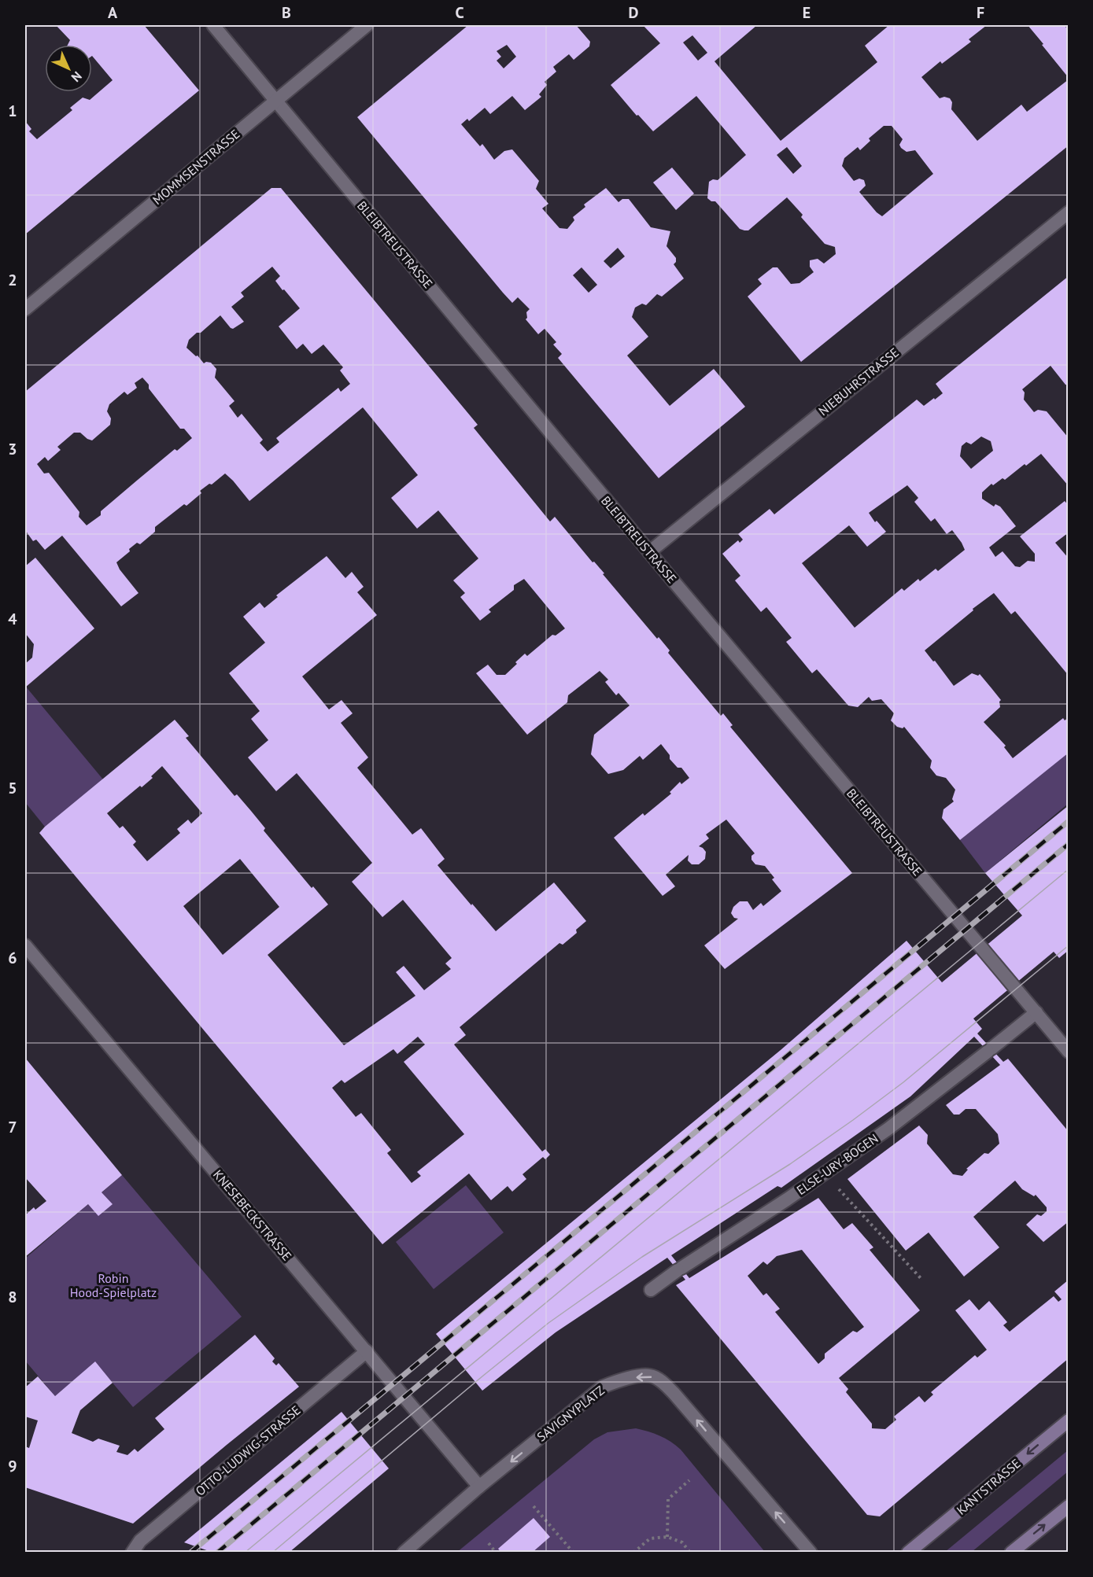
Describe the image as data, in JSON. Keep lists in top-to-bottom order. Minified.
{"streets":{"main road":["KANTSTRASSE"],"street":["MOMMSENSTRASSE","BLEIBTREUSTRASSE","NIEBUHRSTRASSE","ELSE-URY-BOGEN","KNESEBECKSTRASSE","SAVIGNYPLATZ","OTTO-LUDWIG-STRASSE"]},"crossings":[["MOMMSENSTRASSE","BLEIBTREUSTRASSE"],["BLEIBTREUSTRASSE","NIEBUHRSTRASSE"],["BLEIBTREUSTRASSE","ELSE-URY-BOGEN"],["KNESEBECKSTRASSE","SAVIGNYPLATZ"],["KNESEBECKSTRASSE","OTTO-LUDWIG-STRASSE"]],"parks":["Robin Hood-Spielplatz"],"north":"bottom right","grid":{"columns":["A","B","C","D","E","F"],"rows":["1","2","3","4","5","6","7","8","9"]}}
